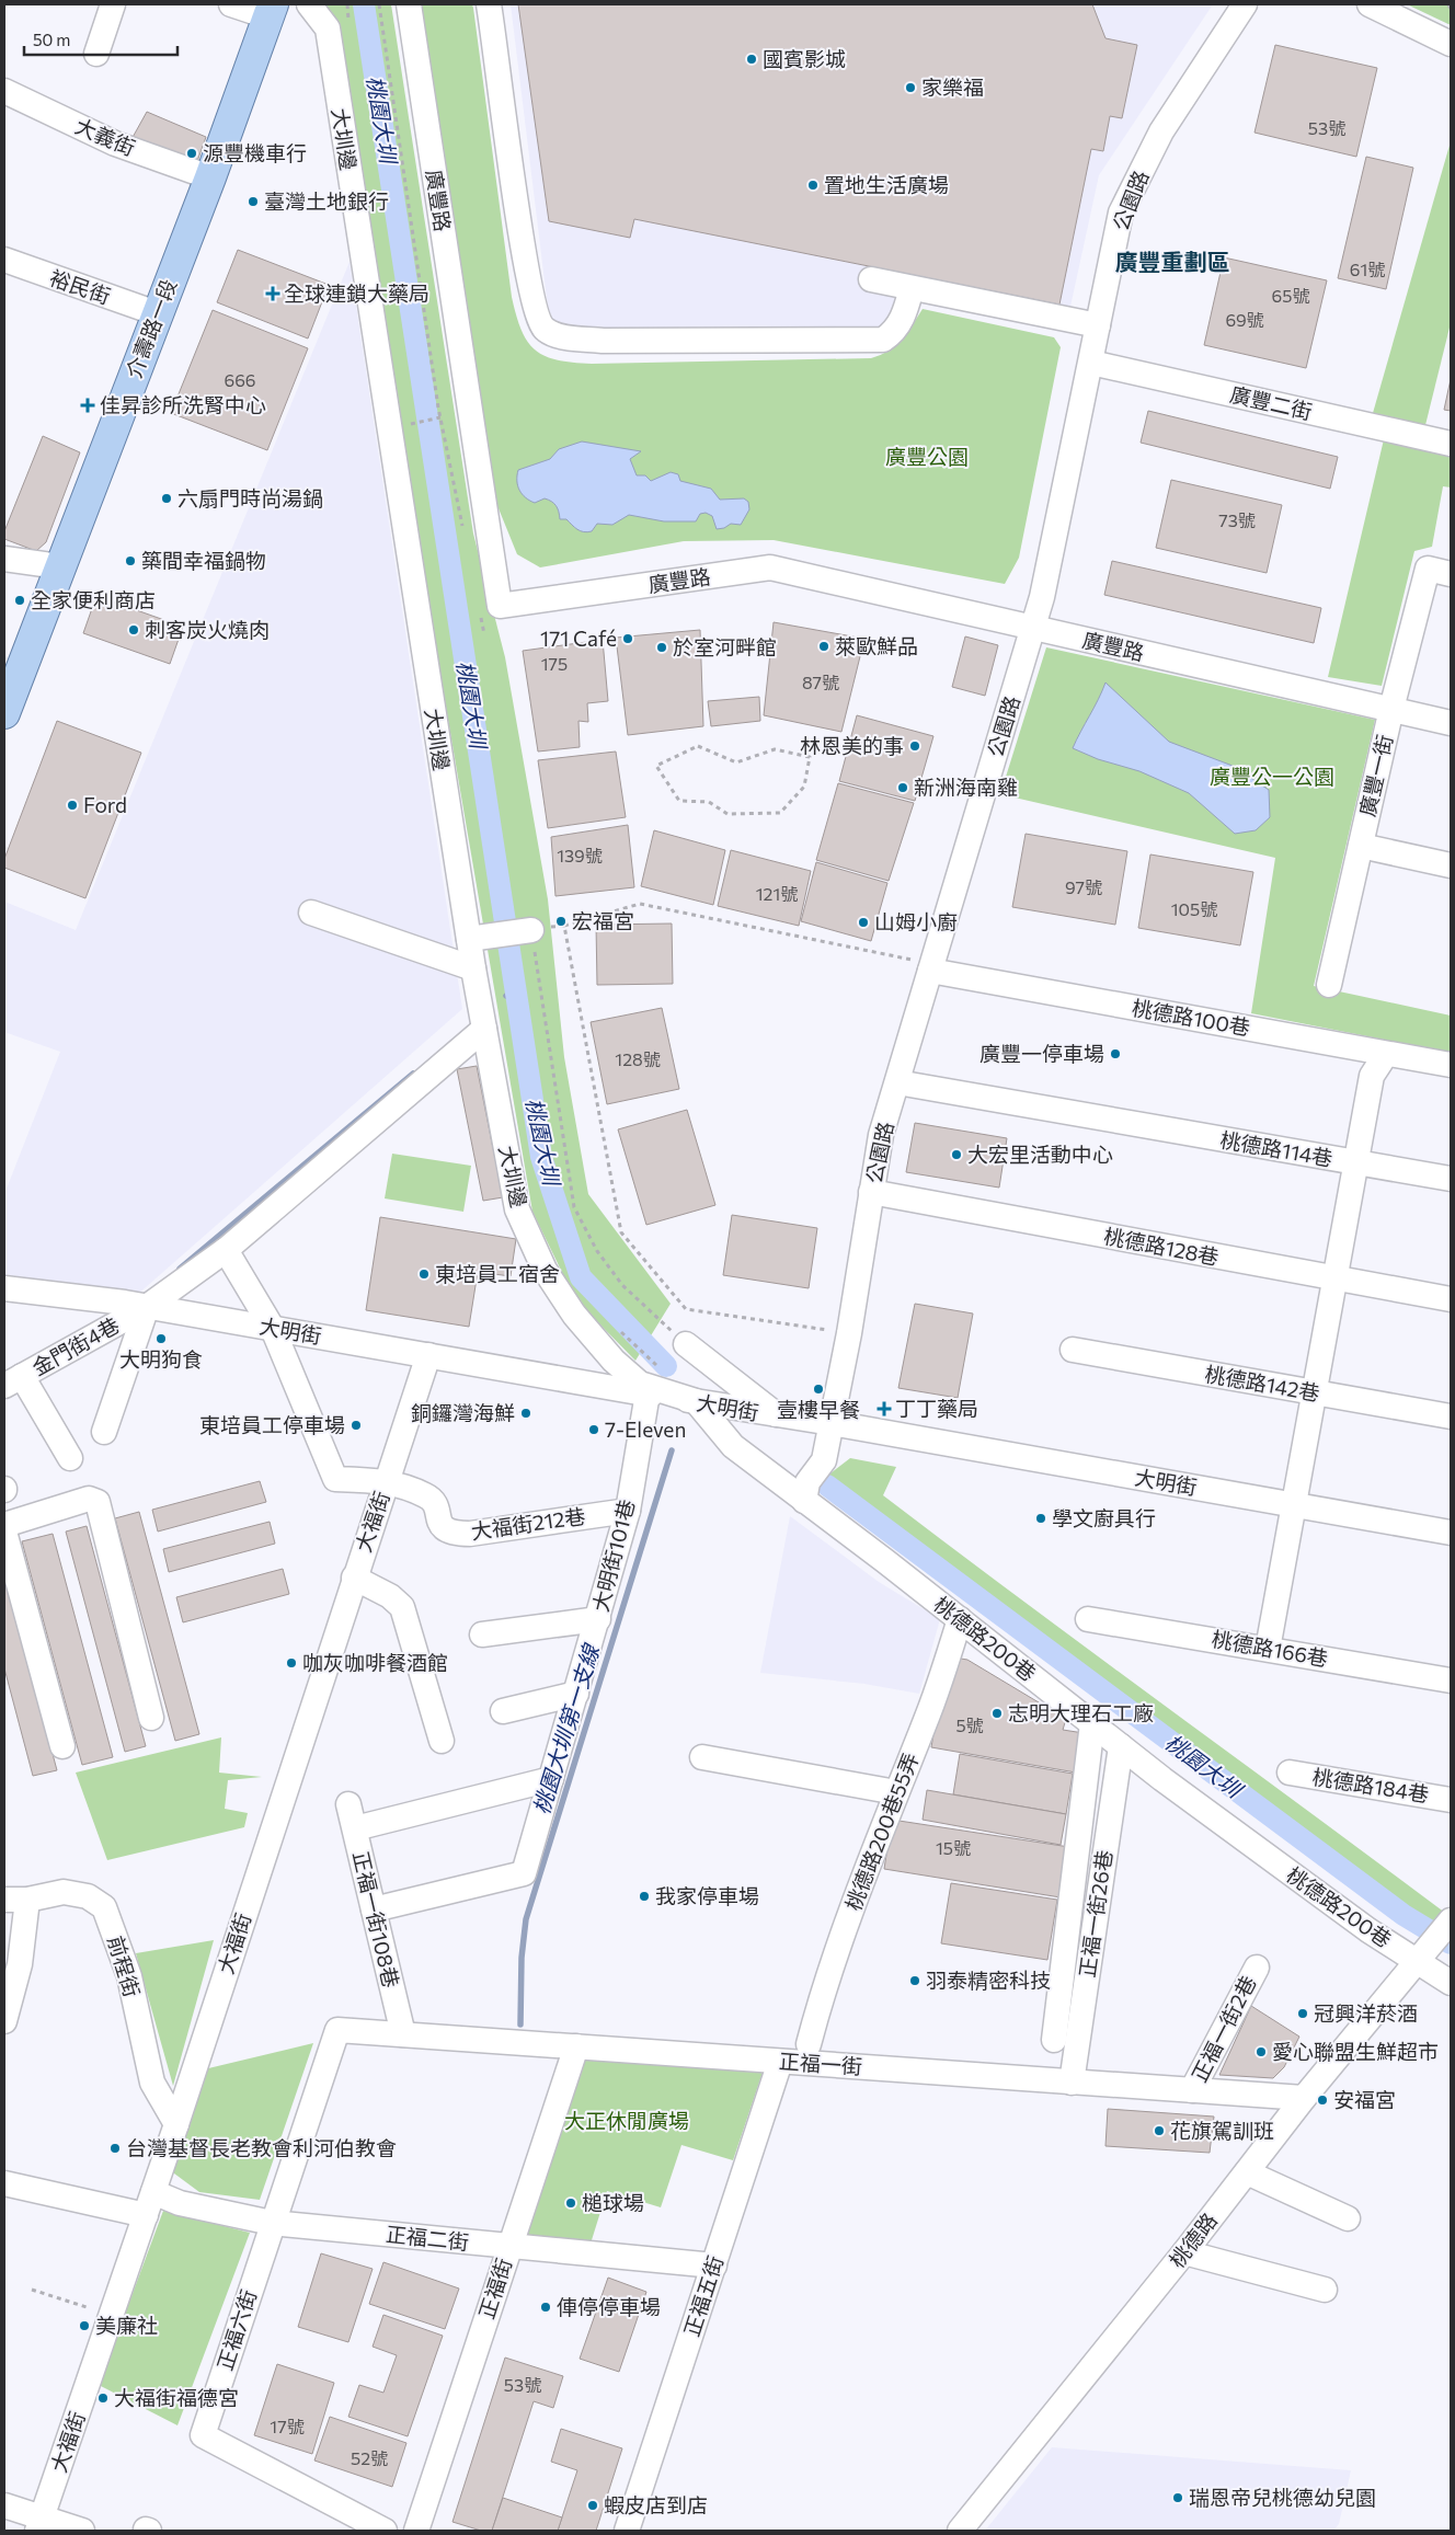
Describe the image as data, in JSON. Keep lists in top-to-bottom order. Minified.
{"streets":{"main road":["介壽路一段"],"street":["大義街","大圳邊","廣豐路","公園路","裕民街","廣豐二街","廣豐一街","桃德路100巷","桃德路114巷","桃德路128巷","大明街","金門街4巷","桃德路142巷","大福街","大福街212巷","大明街101巷","桃德路200巷","桃德路166巷","桃德路184巷","桃德路200巷55弄","正福一街26巷","正福一街108巷","前程街","正福一街2巷","正福一街","正福二街","桃德路","正福街","正福五街","正福六街"]},"crossings":[["大義街","介壽路一段"],["大圳邊","大明街"],["大圳邊","金門街4巷"],["大圳邊","桃德路200巷"],["廣豐路","公園路"],["廣豐路","廣豐一街"],["公園路","廣豐二街"],["公園路","桃德路100巷"],["公園路","桃德路114巷"],["公園路","桃德路128巷"],["公園路","大明街"],["公園路","桃德路200巷"],["裕民街","介壽路一段"],["大明街","金門街4巷"],["大明街","大福街"],["大明街","大福街212巷"],["大明街","大明街101巷"],["大明街","桃德路200巷"],["大福街","大福街212巷"],["大福街","前程街"],["大福街","正福二街"],["大福街212巷","大明街101巷"],["大明街101巷","正福一街108巷"],["桃德路200巷","桃德路200巷55弄"],["桃德路200巷","正福一街26巷"],["桃德路200巷","桃德路"],["正福一街26巷","正福一街"],["正福一街108巷","正福一街"],["正福一街2巷","正福一街"],["正福一街","桃德路"],["正福一街","正福街"],["正福一街","正福五街"],["正福一街","正福六街"],["正福二街","正福街"],["正福二街","正福五街"],["正福二街","正福六街"]],"districts":["廣豐重劃區"],"water":["桃園大圳","桃園大圳第一支線"],"parks":["廣豐公園","廣豐公一公園","大正休閒廣場"],"places":{"other":["國賓影城","家樂福","源豐機車行","置地生活廣場","臺灣土地銀行","六扇門時尚湯鍋","築間幸福鍋物","全家便利商店","刺客炭火燒肉","171 Café","萊歐鮮品","於室河畔館","林恩美的事","新洲海南雞","Ford","宏福宮","山姆小廚","廣豐一停車場","大宏里活動中心","東培員工宿舍","大明狗食","壹樓早餐","銅鑼灣海鮮","東培員工停車場","7-Eleven","學文廚具行","咖灰咖啡餐酒館","志明大理石工廠","我家停車場","羽泰精密科技","冠興洋菸酒","愛心聯盟生鮮超市","安福宮","花旗駕訓班","台灣基督長老教會利河伯教會","槌球場","俥停停車場","美廉社","大福街福德宮","瑞恩帝兒桃德幼兒園","蝦皮店到店"],"health":["全球連鎖大藥局","佳昇診所洗腎中心","丁丁藥局"]},"house_numbers":["53號","61號","65號","69號","666","73號","175","87號","139號","97號","121號","105號","128號","5號","15號","53號","17號","52號"],"scale_bar":"50 m"}
